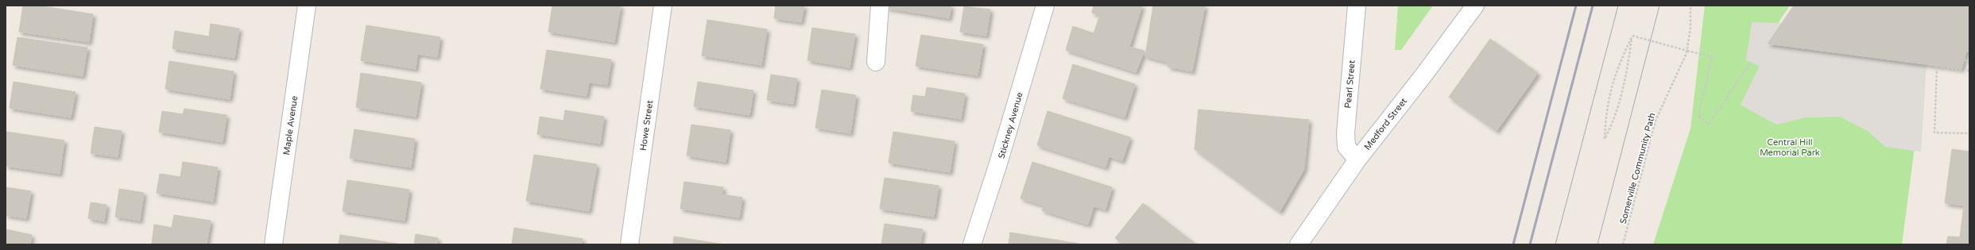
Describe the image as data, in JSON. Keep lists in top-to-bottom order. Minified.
{"streets":{"street":["Pearl Street","Medford Street","Maple Avenue","Howe Street","Stickney Avenue"],"path":["Somerville Community Path"]},"crossings":[["Pearl Street","Medford Street"]],"parks":["Central Hill Memorial Park"]}
